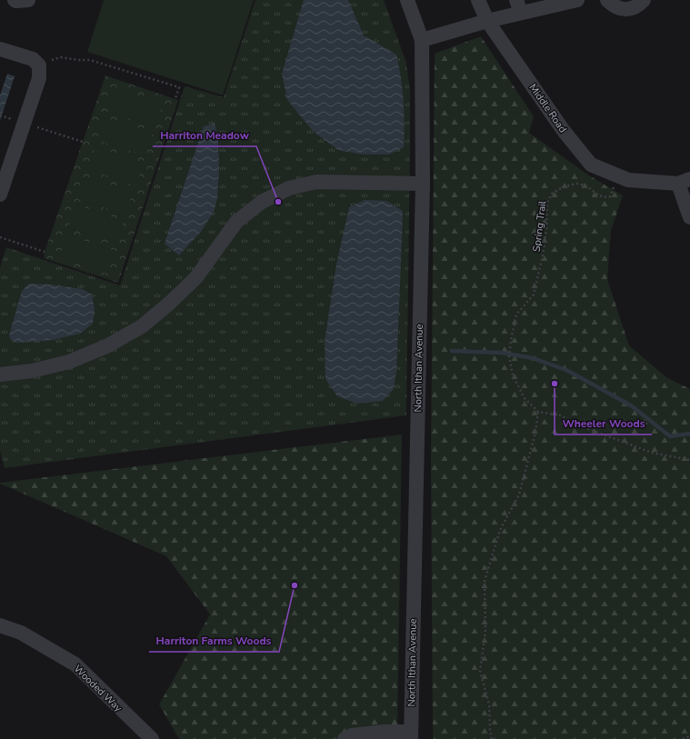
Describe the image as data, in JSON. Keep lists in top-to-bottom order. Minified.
{"streets":{"street":["Middle Road","North Ithan Avenue","Wooded Way"],"path":["Spring Trail"]},"crossings":[["Middle Road","Spring Trail"]],"places":["Harriton Meadow","Wheeler Woods","Harriton Farms Woods"]}
